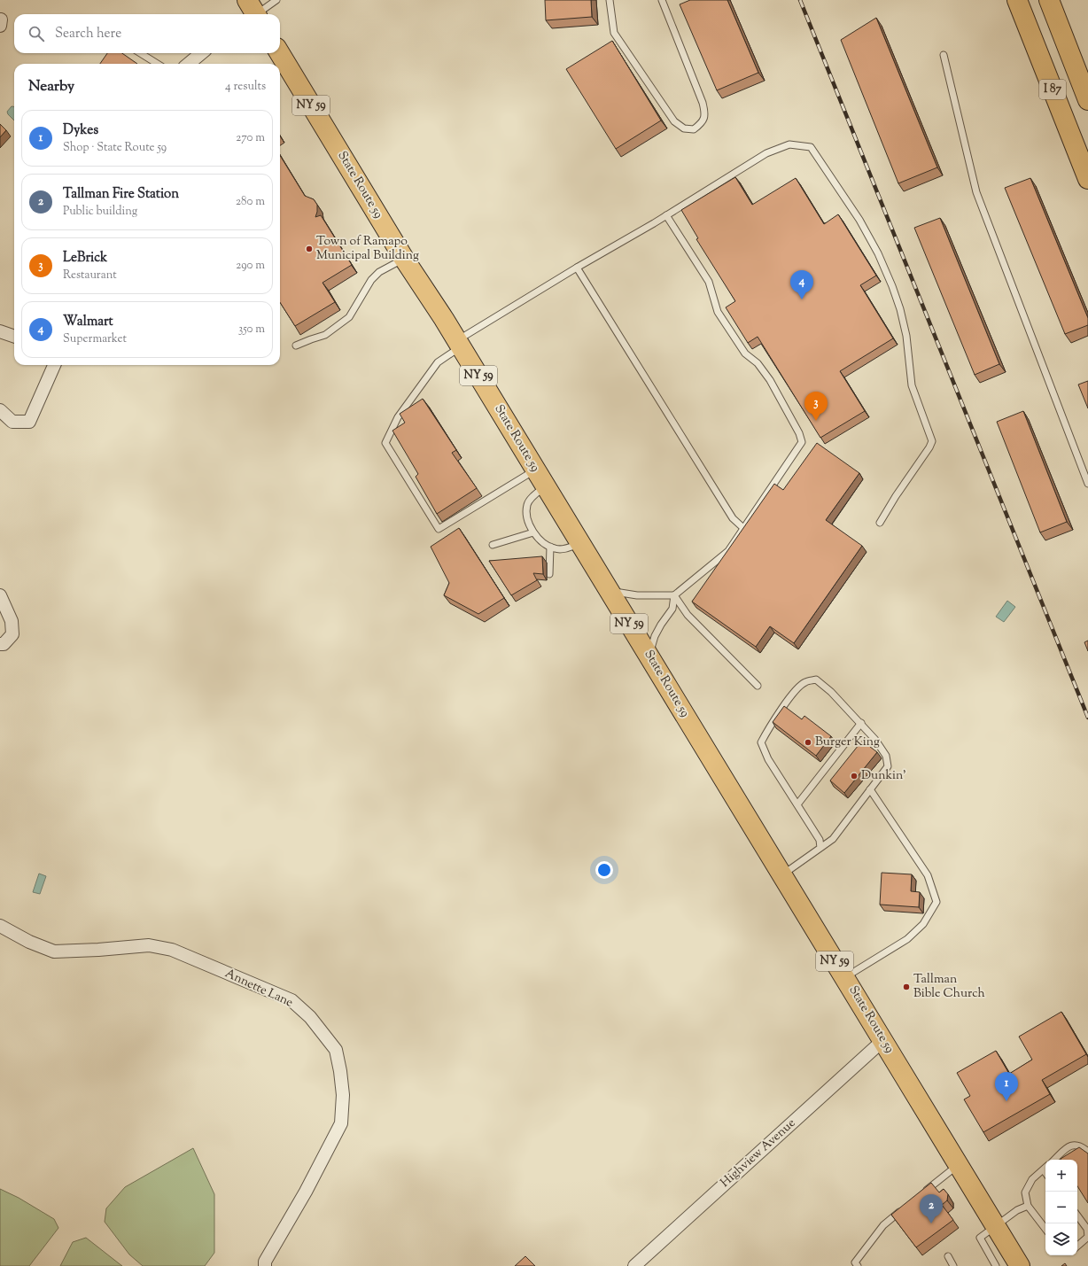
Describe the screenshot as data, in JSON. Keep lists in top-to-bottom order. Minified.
{"streets":{"main road":["I 87","NY 59","State Route 59"],"street":["Annette Lane","Highview Avenue"]},"crossings":[["State Route 59","Highview Avenue"]],"places":["Town of Ramapo Municipal Building","Burger King","Dunkin'","Tallman Bible Church"],"page":{"search":"Search here","heading":["Nearby","4 results"],"list":[{"mark":"1","name":"Dykes","note":"Shop · State Route 59","value":"270 m"},{"mark":"2","name":"Tallman Fire Station","note":"Public building","value":"280 m"},{"mark":"3","name":"LeBrick","note":"Restaurant","value":"290 m"},{"mark":"4","name":"Walmart","note":"Supermarket","value":"350 m"}],"pins":["4","3","1","2"],"map_buttons":["+","−"]}}
